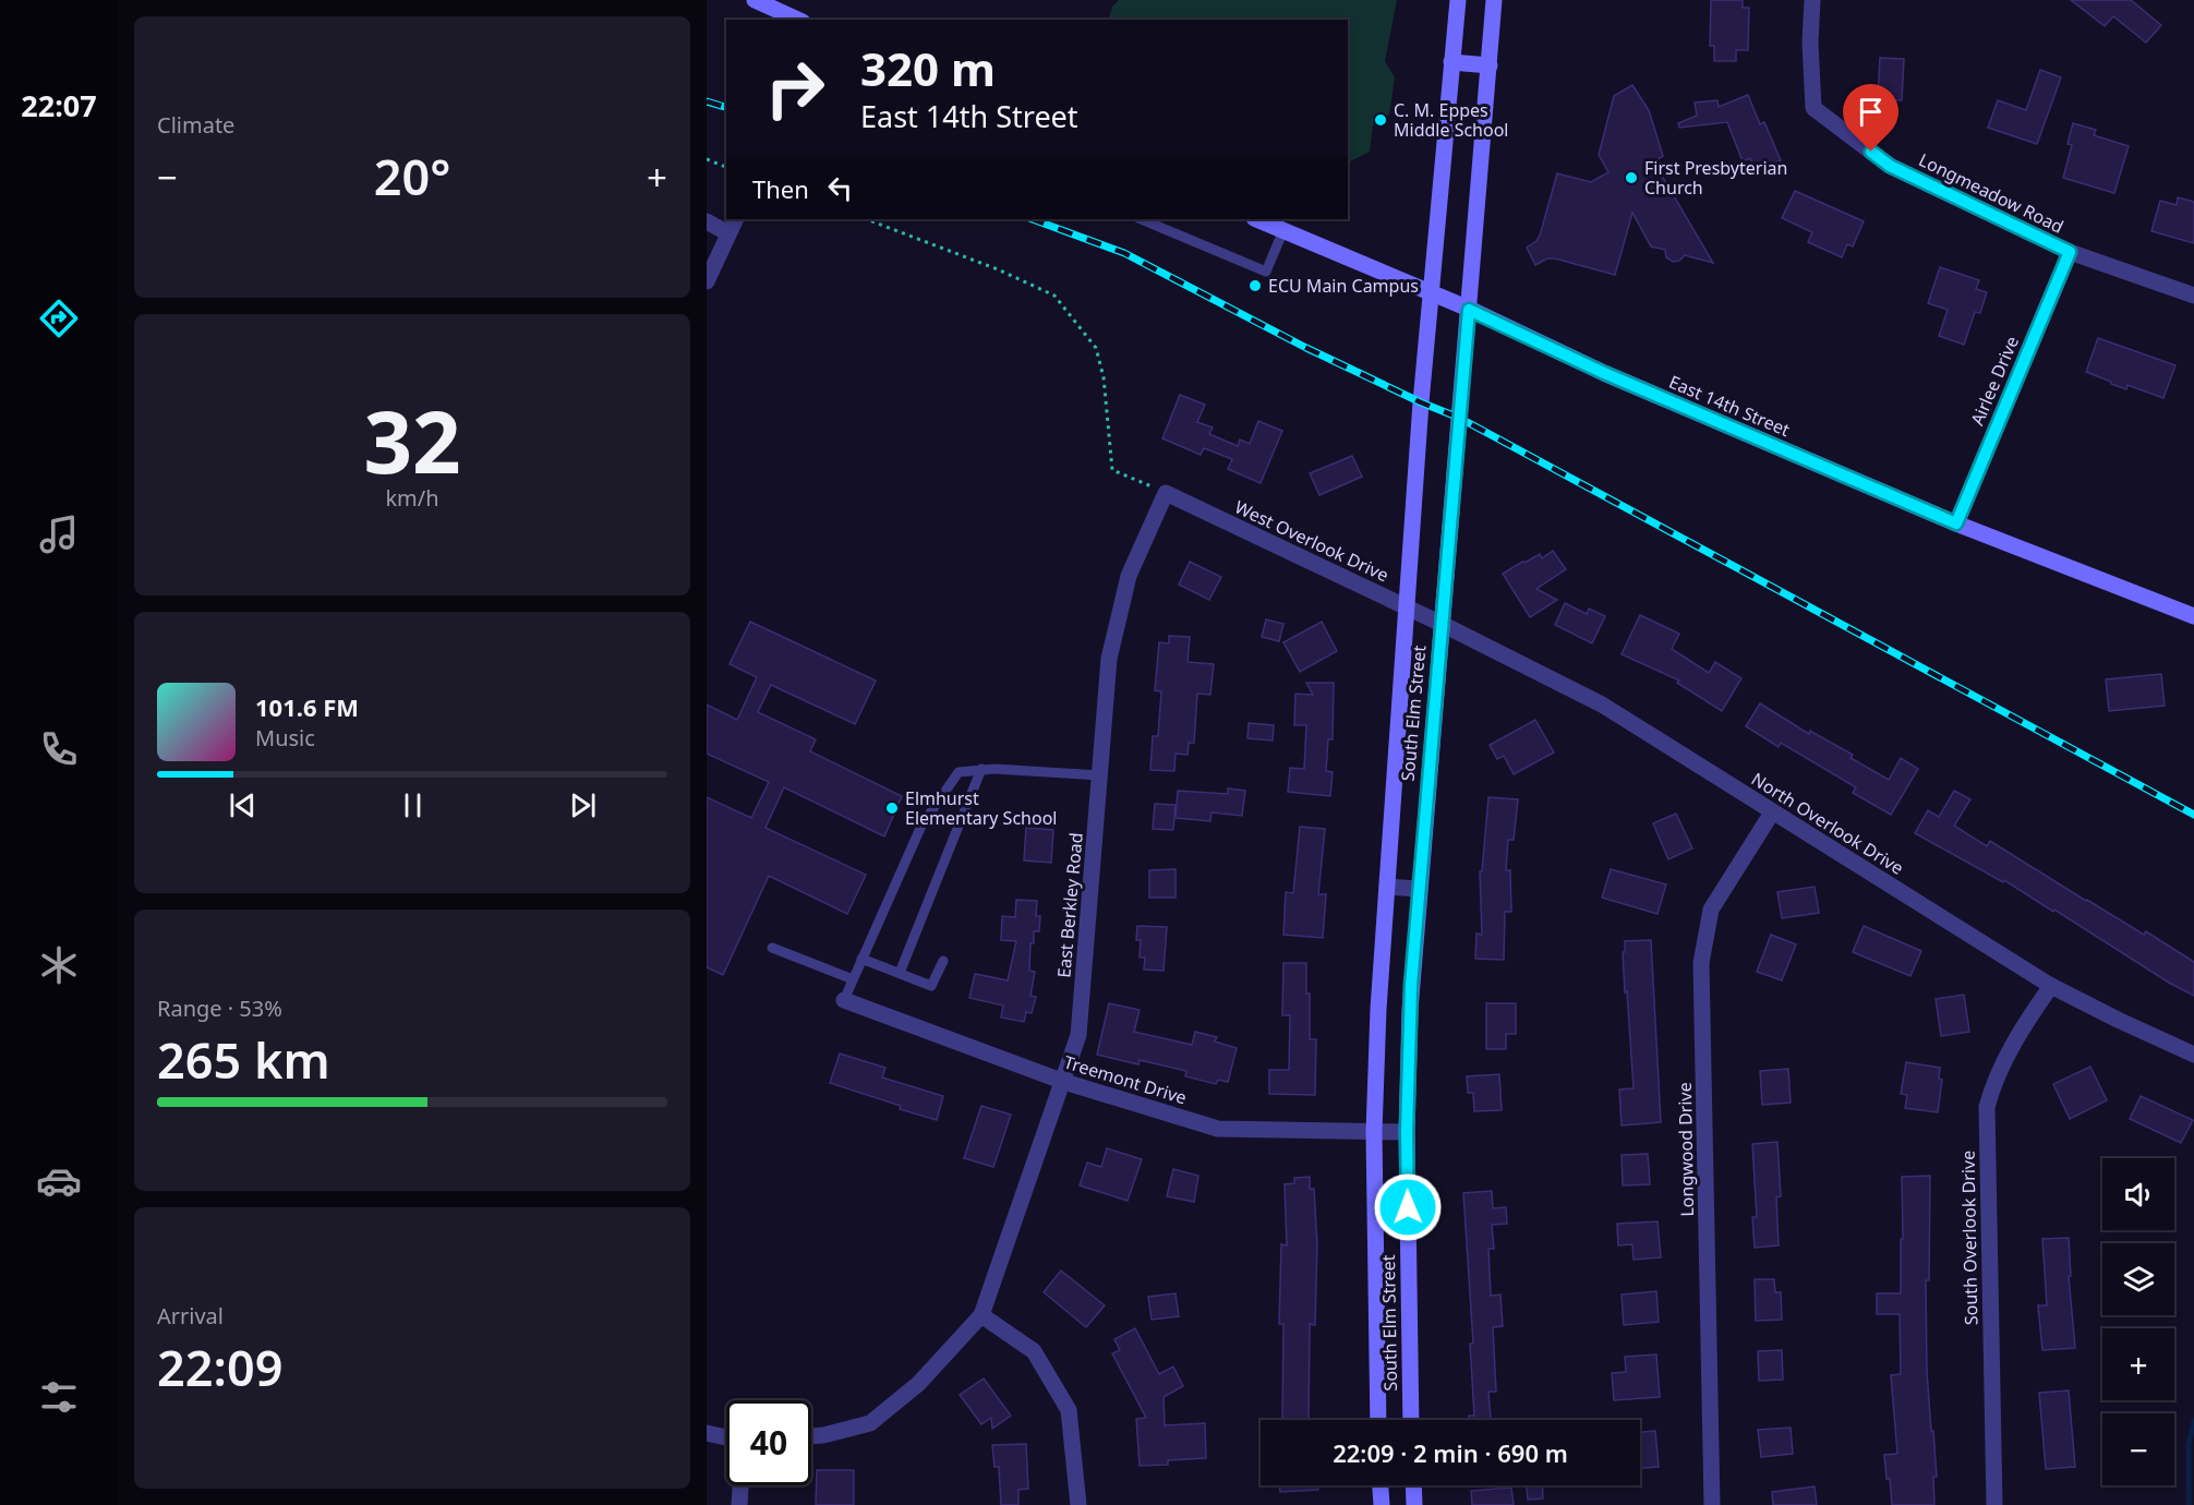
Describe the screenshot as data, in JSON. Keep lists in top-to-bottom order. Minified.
{"streets":{"street":["Longmeadow Road","Airlee Drive","East 14th Street","West Overlook Drive","South Elm Street","North Overlook Drive","East Berkley Road","Treemont Drive","Longwood Drive","South Overlook Drive"]},"crossings":[["Longmeadow Road","Airlee Drive"],["Airlee Drive","East 14th Street"],["East 14th Street","South Elm Street"],["West Overlook Drive","South Elm Street"],["West Overlook Drive","North Overlook Drive"],["West Overlook Drive","East Berkley Road"],["South Elm Street","North Overlook Drive"],["South Elm Street","Treemont Drive"],["North Overlook Drive","Longwood Drive"],["North Overlook Drive","South Overlook Drive"],["East Berkley Road","Treemont Drive"]],"places":["C. M. Eppes Middle School","First Presbyterian Church","ECU Main Campus","Elmhurst Elementary School"],"page":{"tabs":"22:07","tile":["Climate",["32","km/h"],["Range · 53%","265 km"],["Arrival","22:09"]],"turn":["320 m","East 14th Street"],"heat":["−","20°","+"],"then":"Then","song":["101.6 FM","Music"],"map_buttons":["+","−"],"limit":"40","trip":"22:09 · 2 min · 690 m"}}
